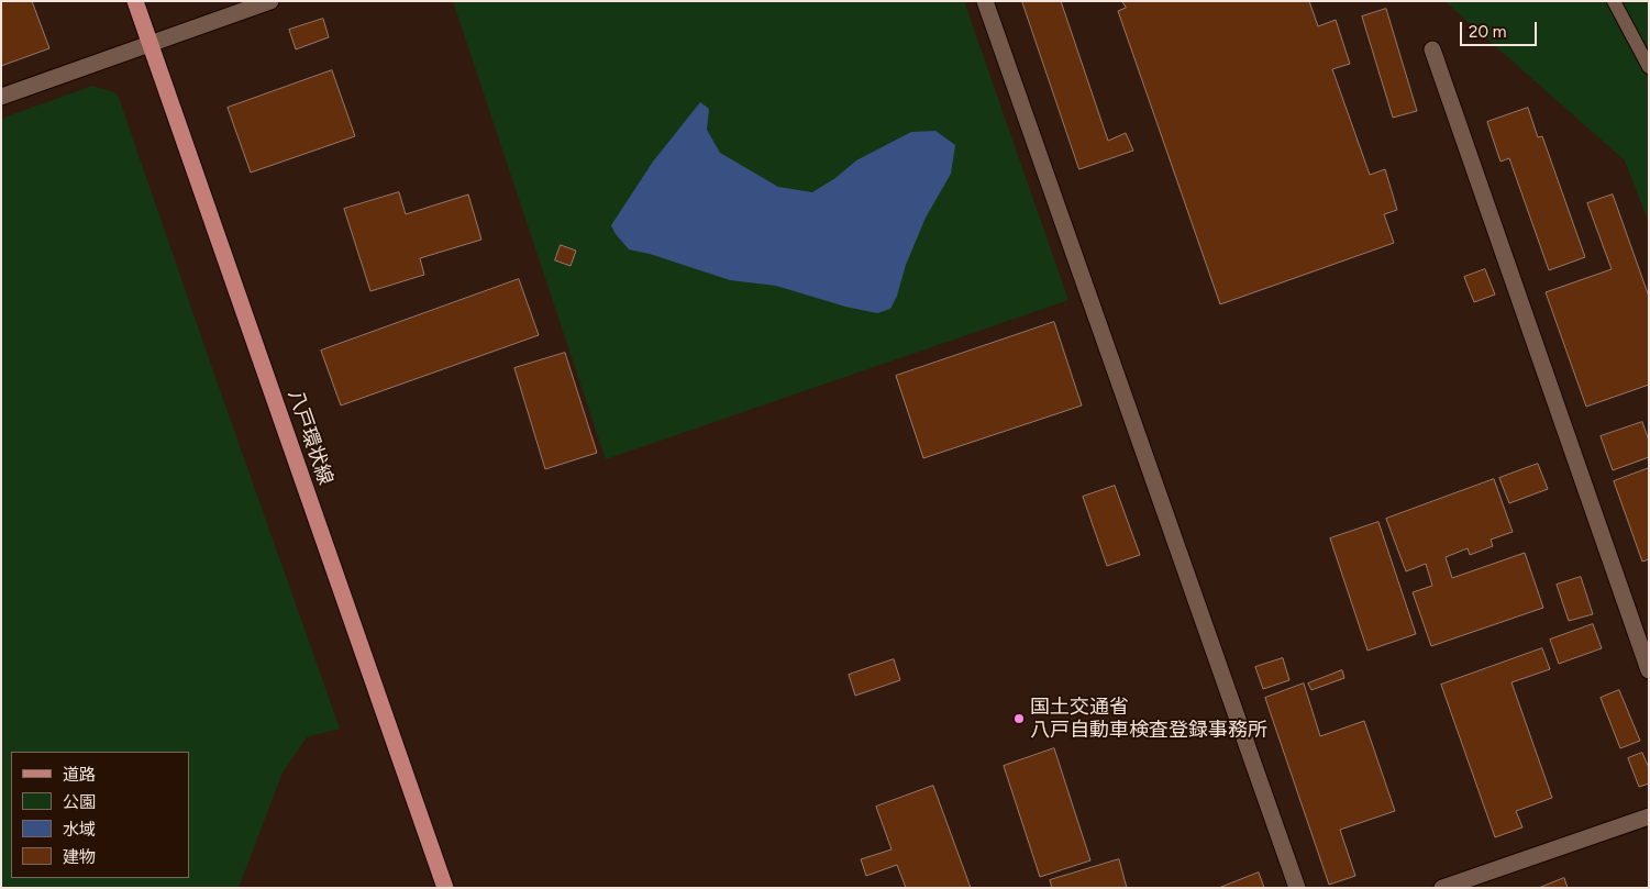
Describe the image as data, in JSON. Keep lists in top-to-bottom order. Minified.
{"streets":{"main road":["八戸環状線"]},"places":["国土交通省 八戸自動車検査登録事務所"],"legend":["道路","公園","水域","建物"],"scale_bar":"20 m"}
